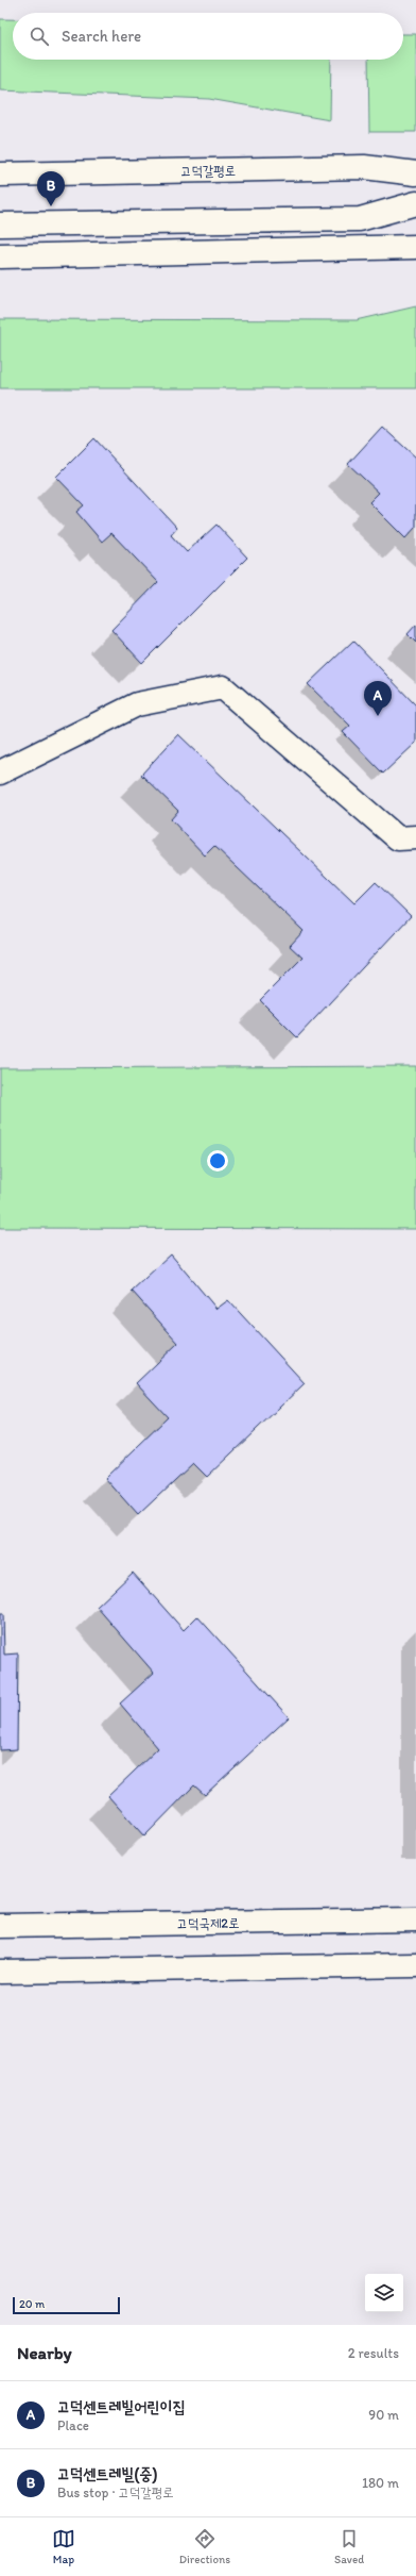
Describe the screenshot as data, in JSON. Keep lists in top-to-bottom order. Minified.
{"streets":{"street":["고덕갈평로","고덕국제2로"]},"scale_bar":"20 m","page":{"search":"Search here","pins":["B","A"],"scale":"20 m","heading":["Nearby","2 results"],"list":[{"mark":"A","name":"고덕센트레빌어린이집","note":"Place","value":"90 m"},{"mark":"B","name":"고덕센트레빌(중)","note":"Bus stop · 고덕갈평로","value":"180 m"}],"nav":["Map","Directions","Saved"]}}
